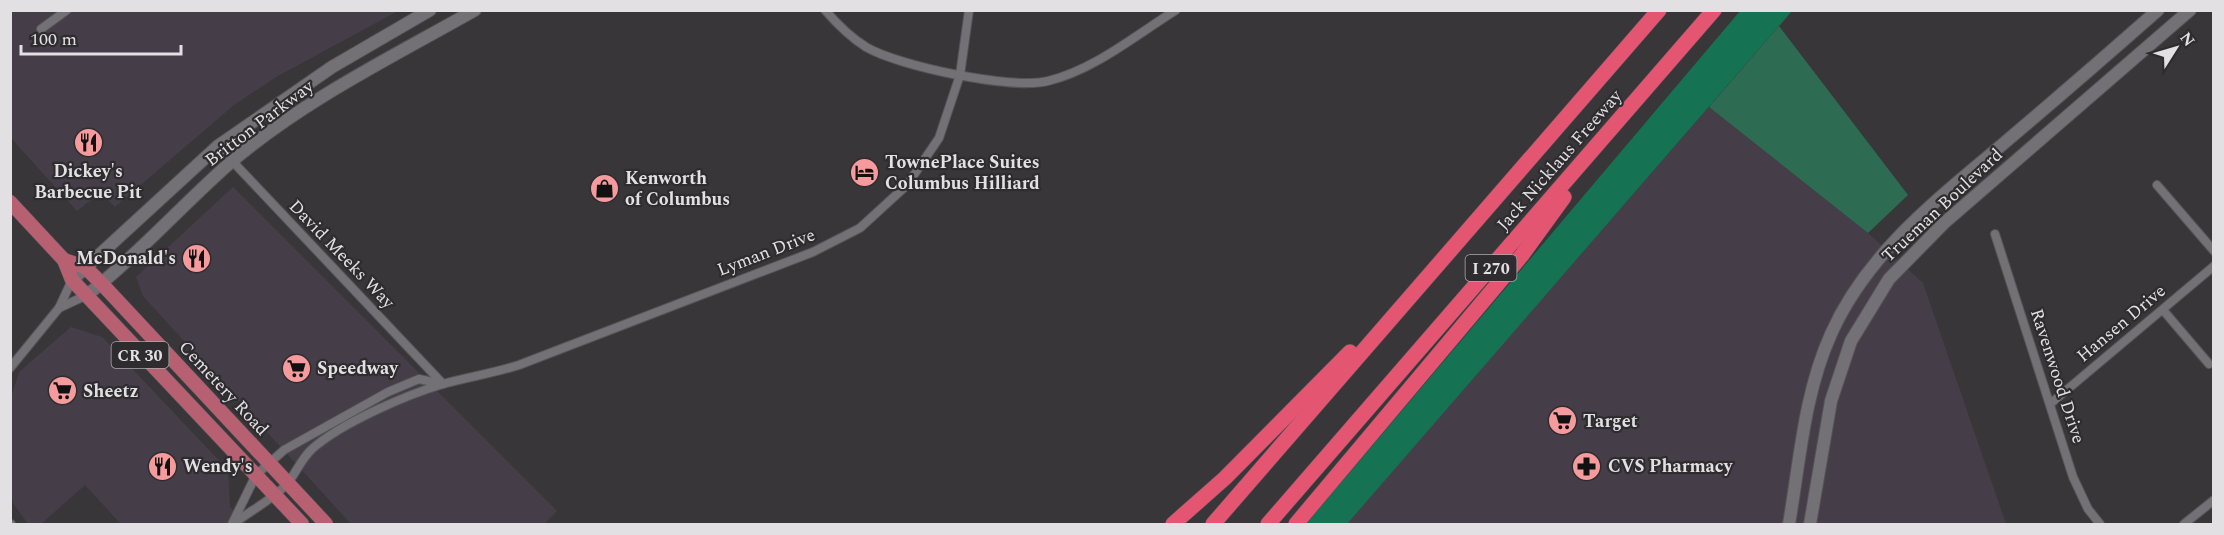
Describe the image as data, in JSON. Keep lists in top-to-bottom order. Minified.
{"streets":{"highway":["Jack Nicklaus Freeway","I 270"],"main road":["Britton Parkway","Trueman Boulevard","CR 30","Cemetery Road"],"street":["Lyman Drive","David Meeks Way","Hansen Drive","Ravenwood Drive"]},"crossings":[["Britton Parkway","David Meeks Way"],["Britton Parkway","Cemetery Road"],["Lyman Drive","David Meeks Way"],["Lyman Drive","Cemetery Road"],["Hansen Drive","Ravenwood Drive"]],"places":{"restaurant":["Dickey's Barbecue Pit","McDonald's","Wendy's"],"hotel":["TownePlace Suites Columbus Hilliard"],"shop":["Kenworth of Columbus"],"supermarket":["Speedway","Sheetz","Target"],"pharmacy":["CVS Pharmacy"]},"scale_bar":"100 m","north":"top right"}
